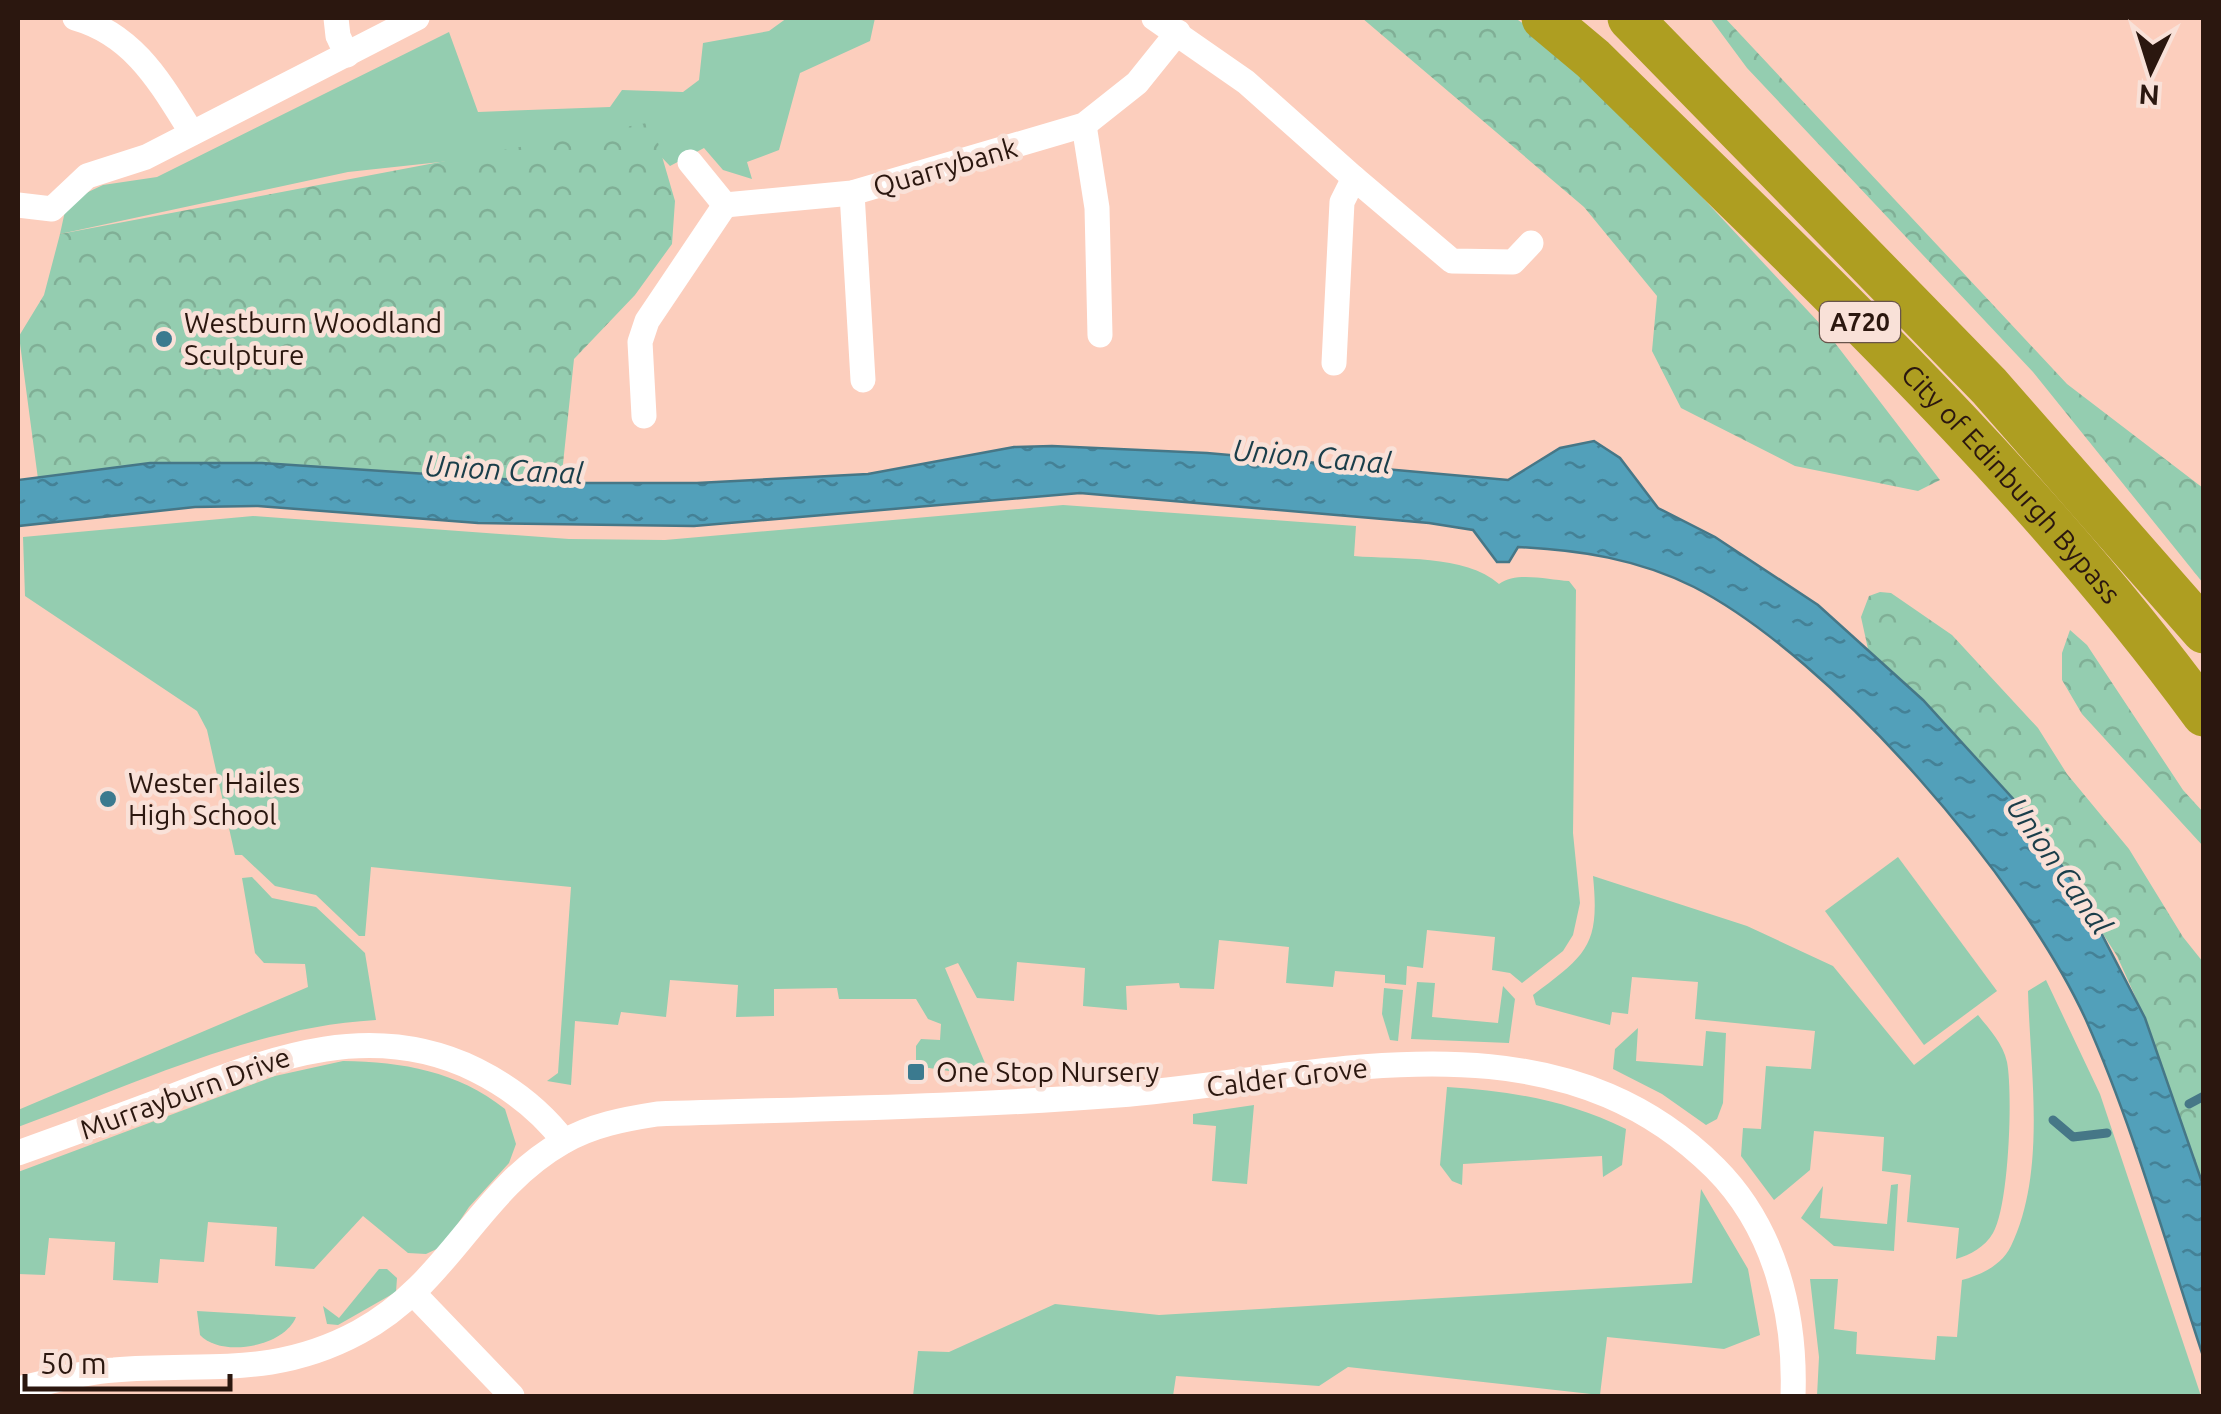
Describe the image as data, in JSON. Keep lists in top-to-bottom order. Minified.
{"streets":{"highway":["A720","City of Edinburgh Bypass"],"street":["Quarrybank","Calder Grove","Murrayburn Drive"]},"crossings":[["Calder Grove","Murrayburn Drive"]],"water":["Union Canal"],"places":{"other":["Westburn Woodland Sculpture","Wester Hailes High School"],"transit":["One Stop Nursery"]},"scale_bar":"50 m","north":"bottom"}
